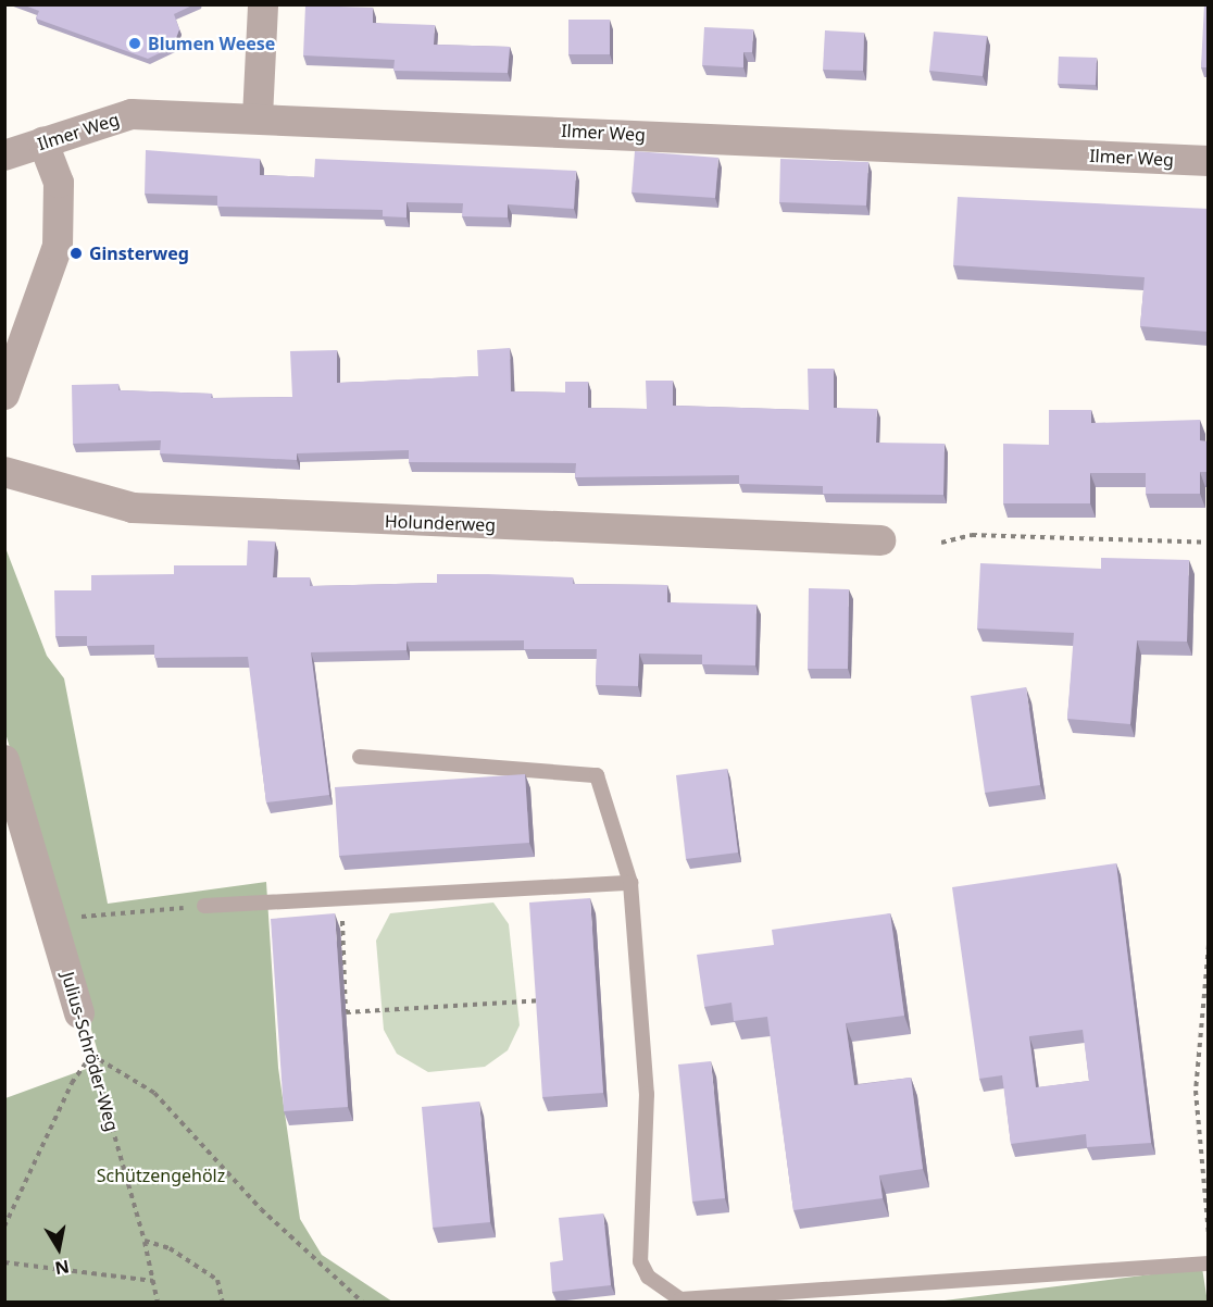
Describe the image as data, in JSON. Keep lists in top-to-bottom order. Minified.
{"streets":{"street":["Ilmer Weg","Holunderweg","Julius-Schröder-Weg"]},"parks":["Schützengehölz"],"places":["Blumen Weese","Ginsterweg"],"north":"bottom"}
